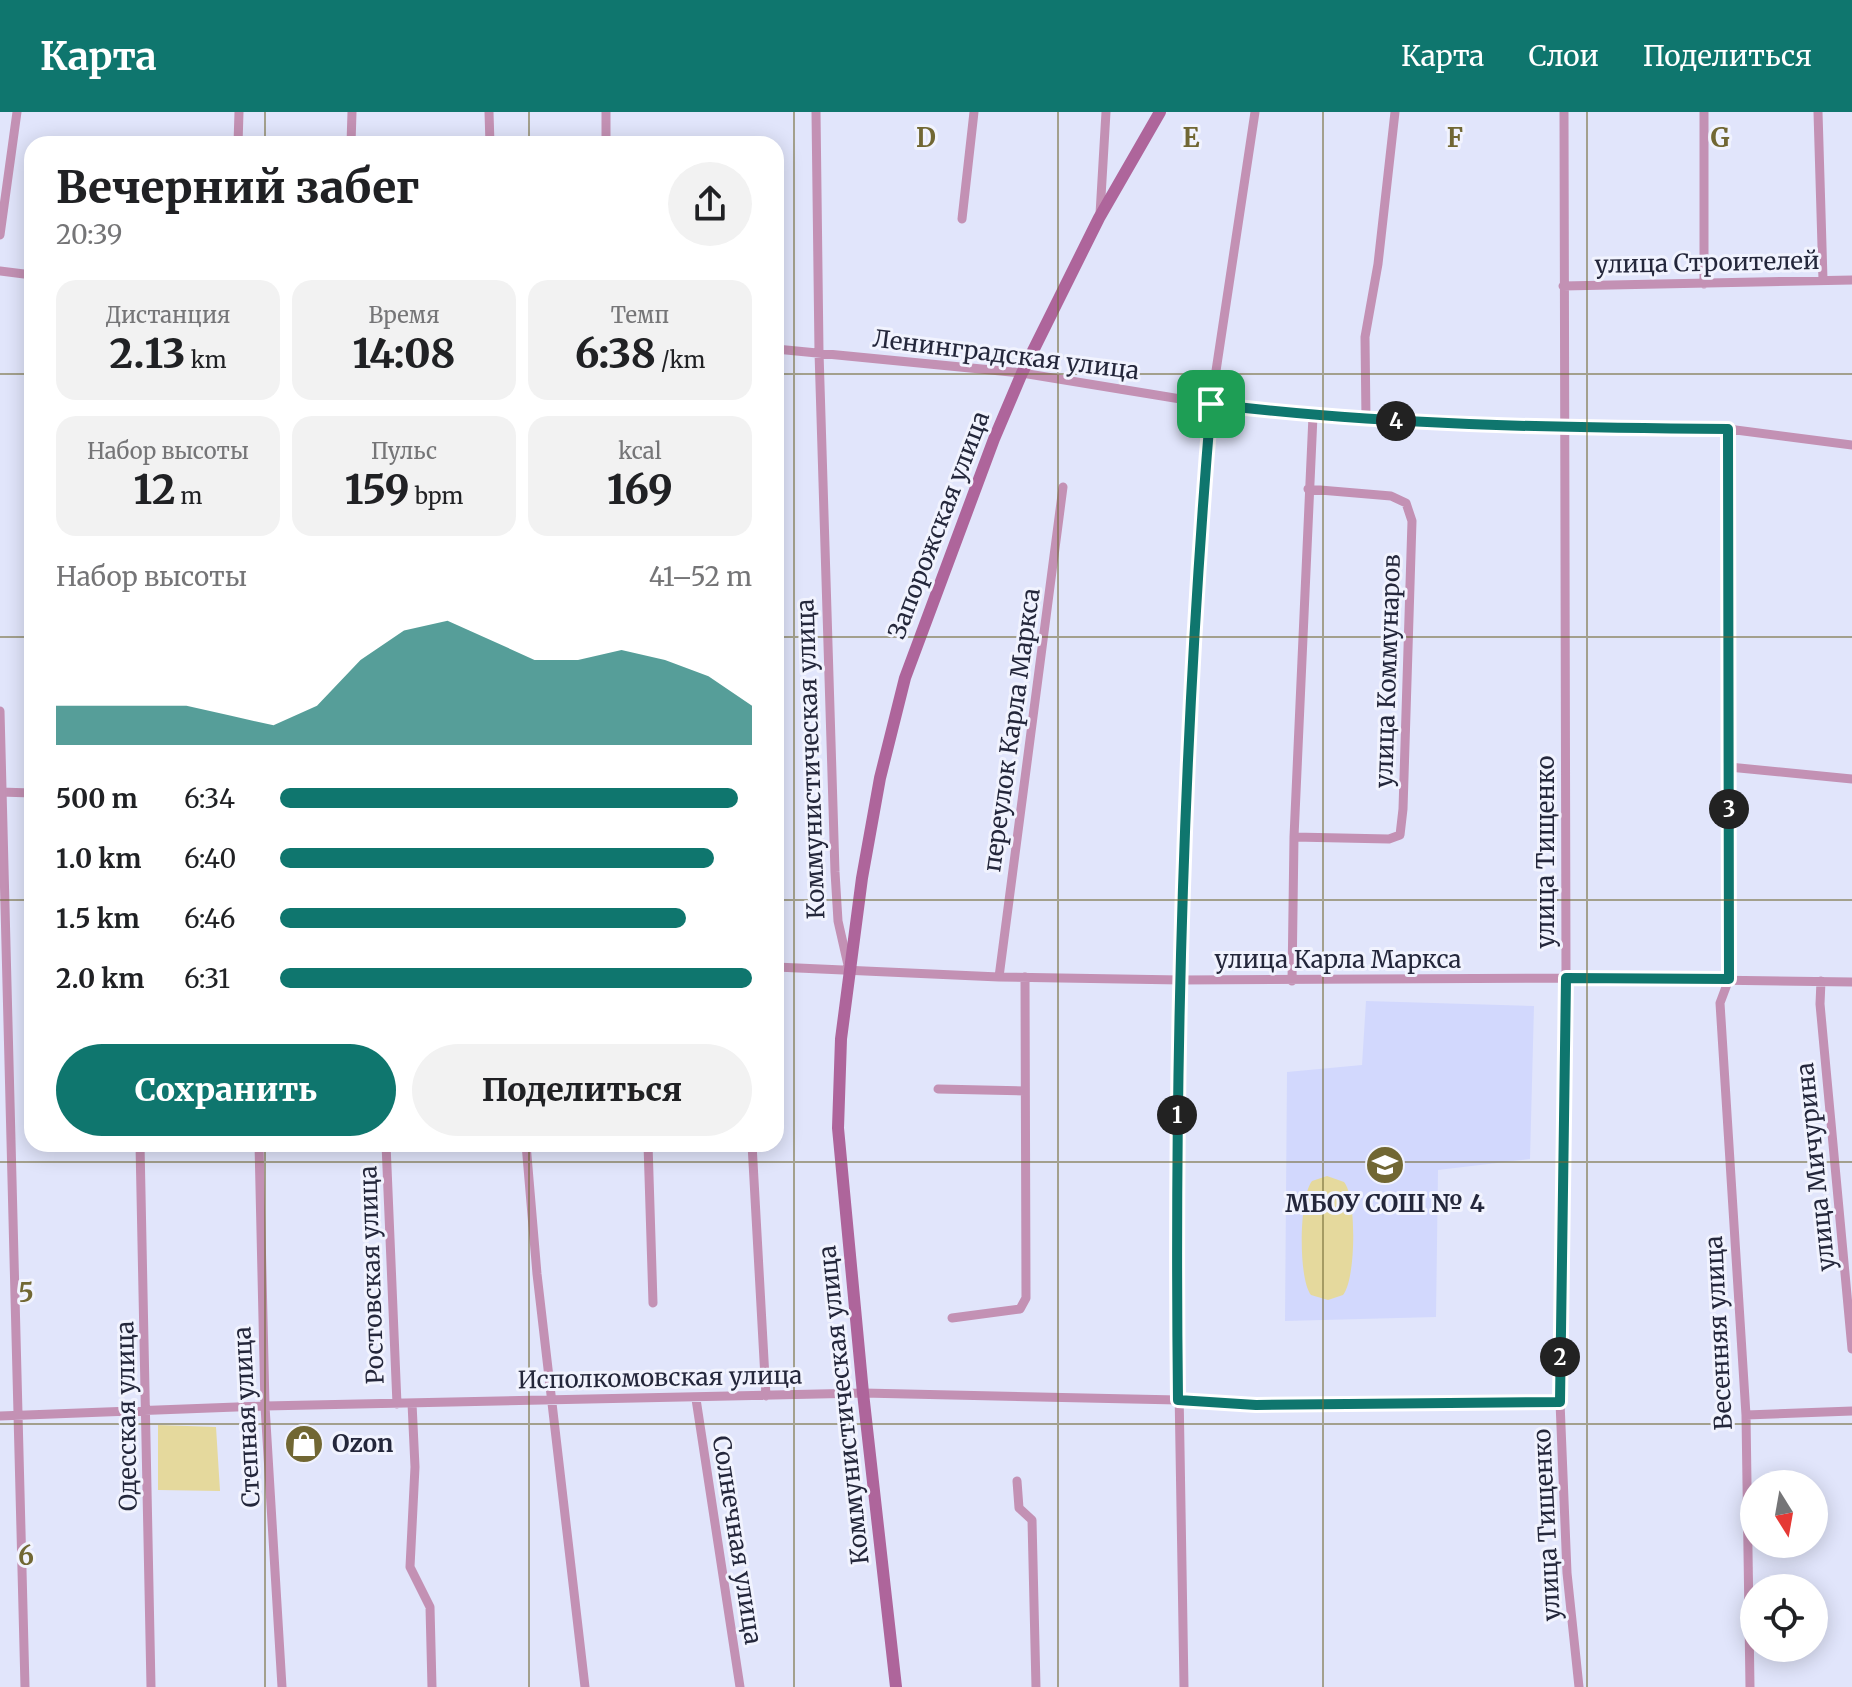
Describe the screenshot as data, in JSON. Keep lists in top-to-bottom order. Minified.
{"streets":{"main road":["Запорожская улица","Коммунистическая улица"],"street":["улица Строителей","Ленинградская улица","улица Коммунаров","переулок Карла Маркса","улица Тищенко","улица Карла Маркса","улица Мичурина","Ростовская улица","Весенняя улица","Исполкомовская улица","Одесская улица","Степная улица","Солнечная улица"]},"crossings":[["улица Строителей","улица Тищенко"],["Ленинградская улица","Запорожская улица"],["Ленинградская улица","Коммунистическая улица"],["Ленинградская улица","улица Тищенко"],["Ленинградская улица","Весенняя улица"],["Запорожская улица","Коммунистическая улица"],["Запорожская улица","улица Карла Маркса"],["переулок Карла Маркса","улица Карла Маркса"],["Коммунистическая улица","улица Карла Маркса"],["Коммунистическая улица","Исполкомовская улица"],["улица Тищенко","улица Карла Маркса"],["улица Тищенко","Исполкомовская улица"],["улица Карла Маркса","улица Мичурина"],["улица Карла Маркса","Весенняя улица"],["Ростовская улица","Исполкомовская улица"],["Исполкомовская улица","Одесская улица"],["Исполкомовская улица","Степная улица"],["Исполкомовская улица","Солнечная улица"]],"places":{"school or university":["МБОУ СОШ № 4"],"shop":["Ozon"]},"north":"bottom","page":{"header":"Карта","nav":["Карта","Слои","Поделиться"],"heading":["Вечерний забег","20:39"],"stats":[["Дистанция","2.13 km"],["Время","14:08"],["Темп","6:38 /km"],["Набор высоты","12 m"],["Пульс","159 bpm"],["kcal","169"]],"pins":["4","3","1","2"],"chart":["Набор высоты","41–52 m"],"list":[{"name":"500 m","note":"6:34"},{"name":"1.0 km","note":"6:40"},{"name":"1.5 km","note":"6:46"},{"name":"2.0 km","note":"6:31"}],"buttons":["Сохранить","Поделиться"]},"grid":{"columns":["D","E","F","G"],"rows":["5","6"]}}
